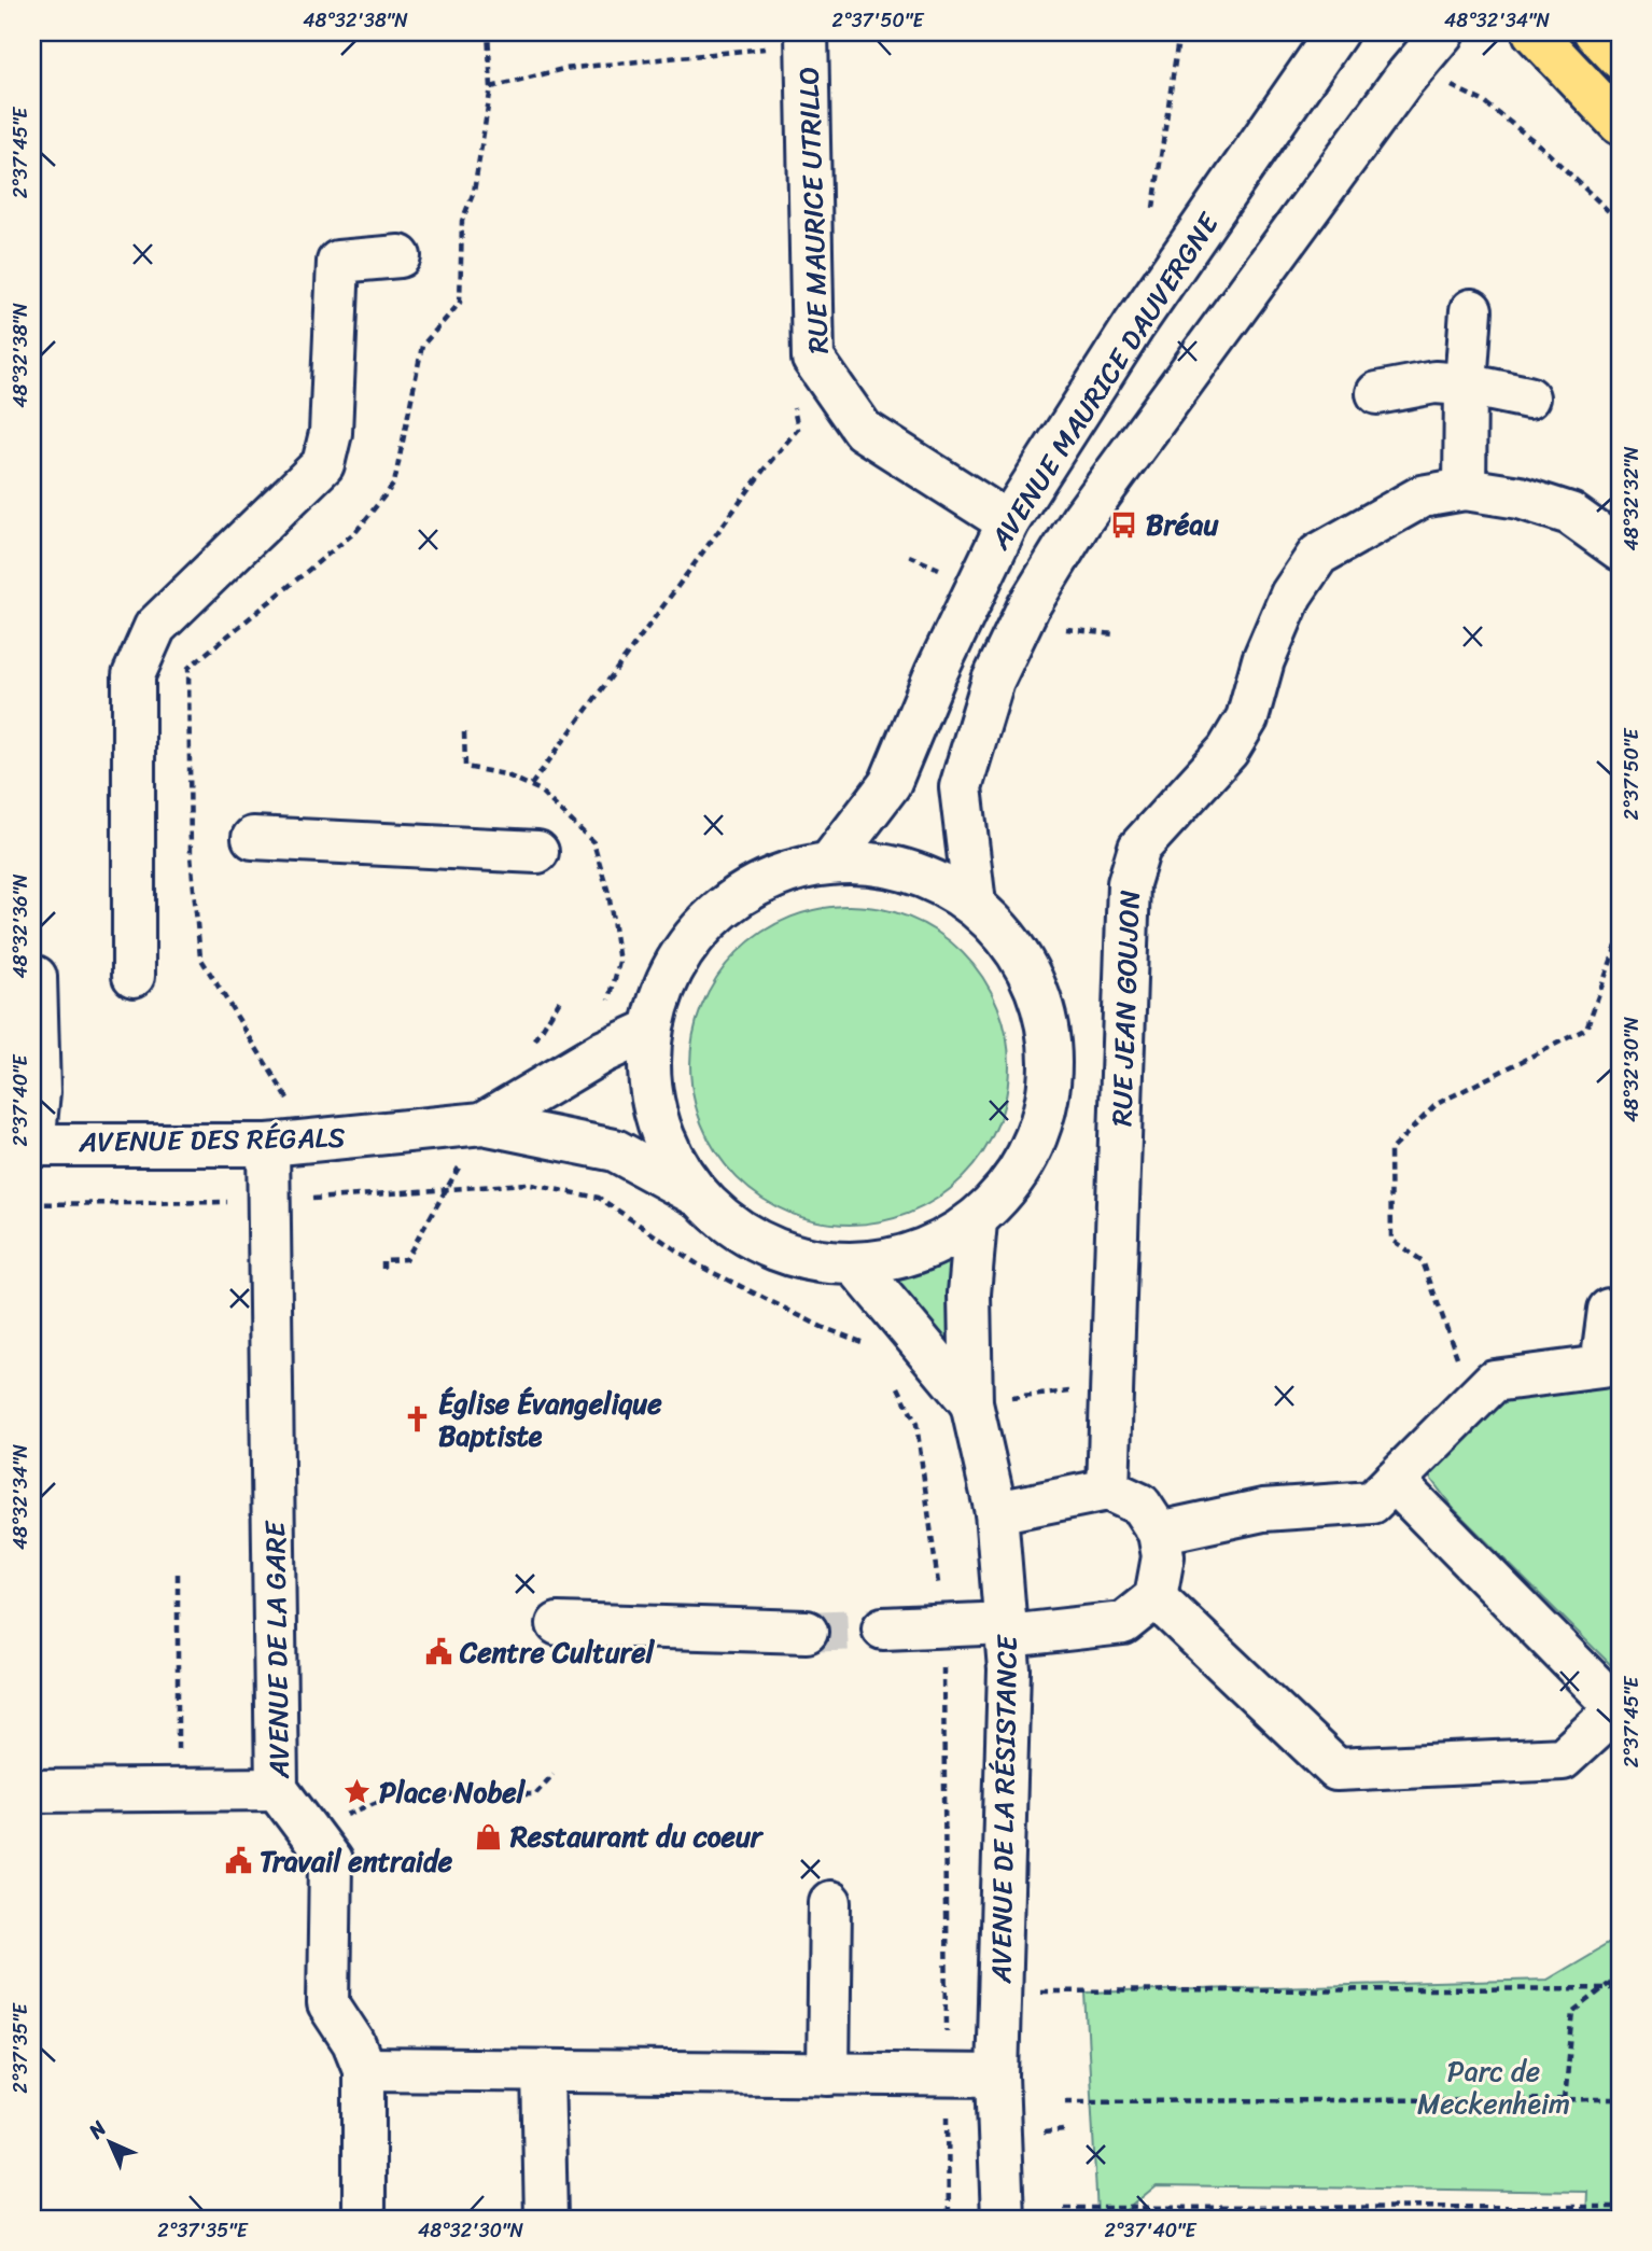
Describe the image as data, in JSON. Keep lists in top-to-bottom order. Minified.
{"streets":{"street":["RUE MAURICE UTRILLO","AVENUE MAURICE DAUVERGNE","RUE JEAN GOUJON","AVENUE DES RÉGALS","AVENUE DE LA GARE","AVENUE DE LA RÉSISTANCE"]},"crossings":[["RUE MAURICE UTRILLO","AVENUE MAURICE DAUVERGNE"],["RUE JEAN GOUJON","AVENUE DE LA RÉSISTANCE"],["AVENUE DES RÉGALS","AVENUE DE LA GARE"]],"parks":["Parc de Meckenheim"],"places":{"bus stop":["Bréau"],"church":["Église Évangelique Baptiste"],"public building":["Centre Culturel","Travail entraide"],"place":["Place Nobel"],"shop":["Restaurant du coeur"]},"north":"top left","coordinates":["48°32'38\"N","2°37'50\"E","48°32'34\"N","2°37'45\"E","48°32'32\"N","48°32'36\"N","48°32'30\"N","2°37'40\"E","2°37'35\"E"]}
